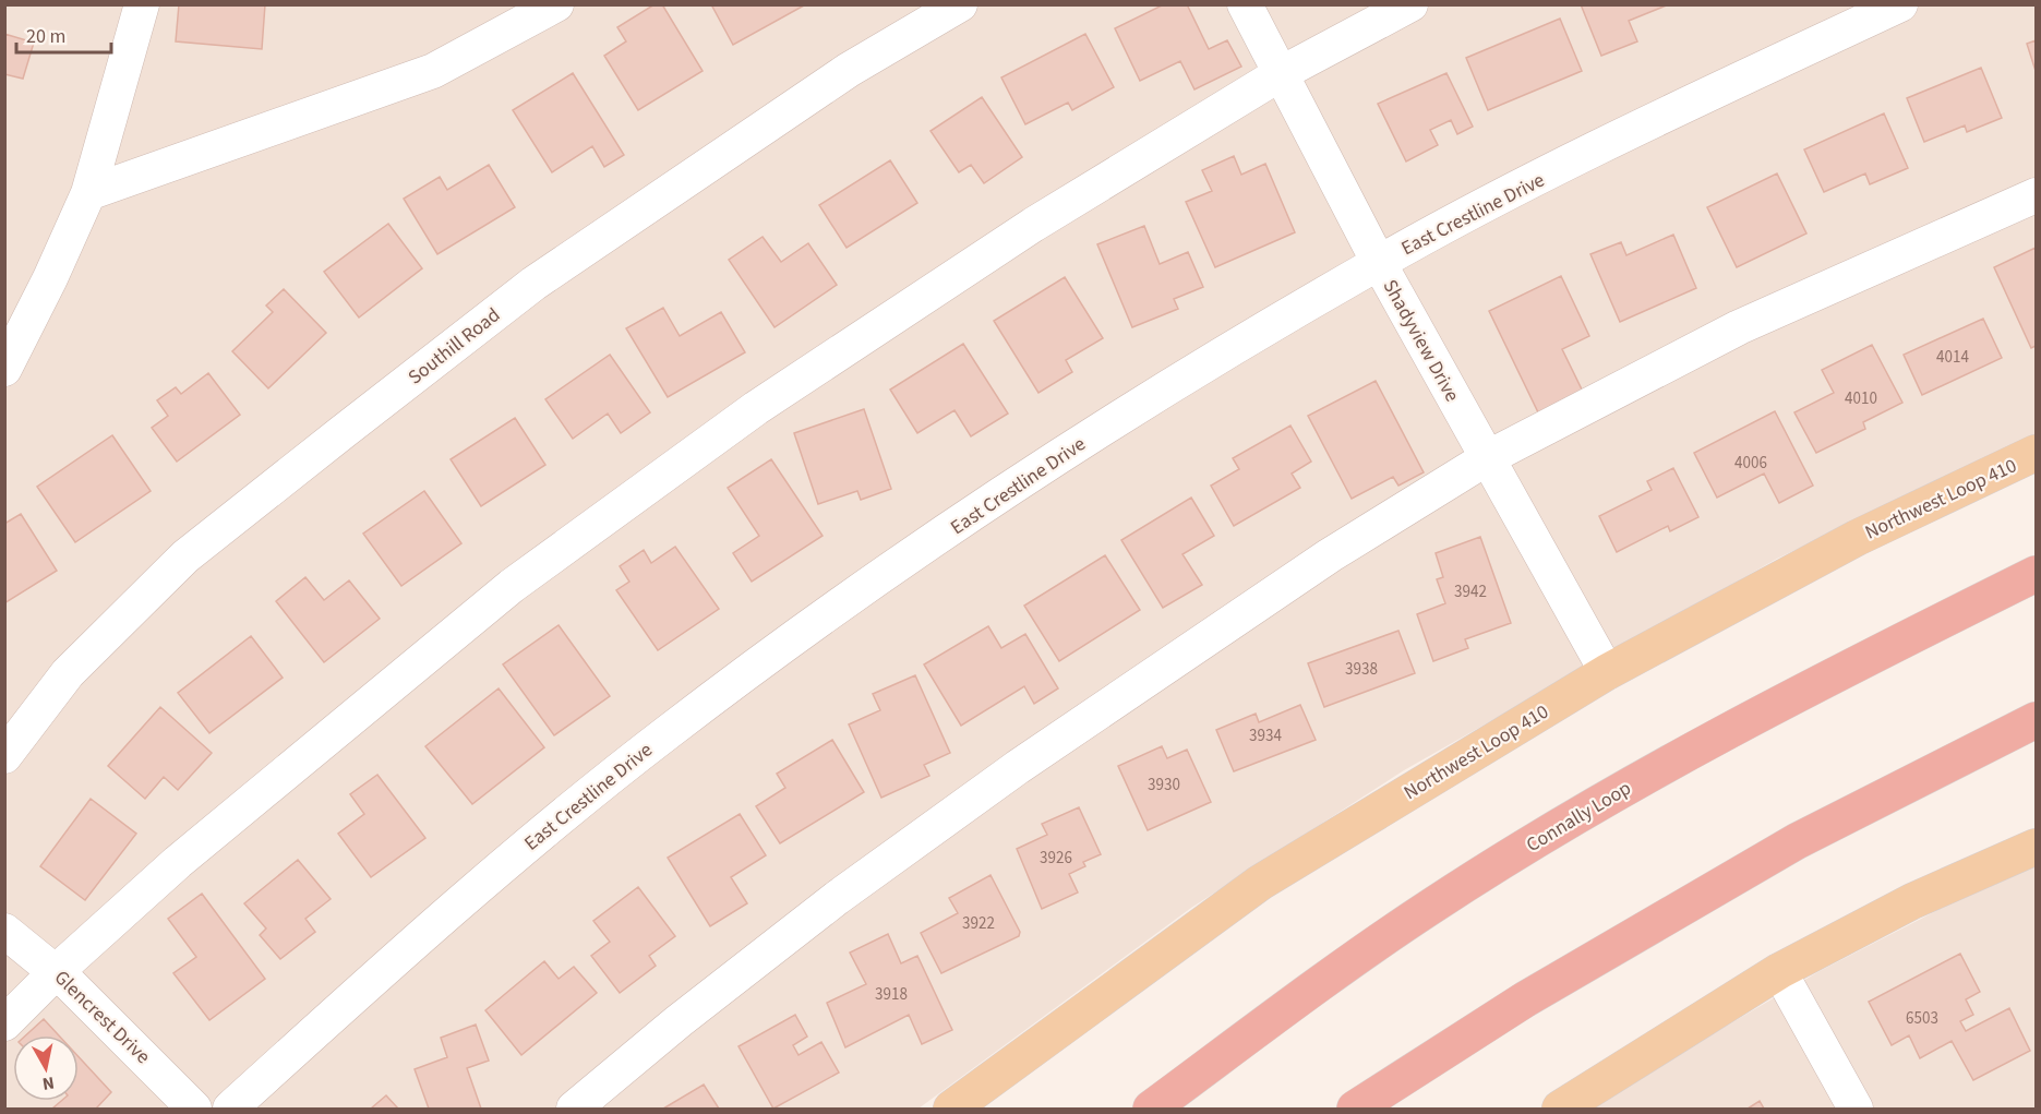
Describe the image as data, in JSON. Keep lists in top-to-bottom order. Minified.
{"streets":{"highway":["Connally Loop"],"main road":["Northwest Loop 410"],"street":["East Crestline Drive","Shadyview Drive","Southill Road","Glencrest Drive"]},"crossings":[["East Crestline Drive","Shadyview Drive"],["Shadyview Drive","Northwest Loop 410"]],"house_numbers":["4014","4010","4006","3942","3938","3934","3930","3926","3922","3918","6503"],"scale_bar":"20 m","north":"bottom"}
